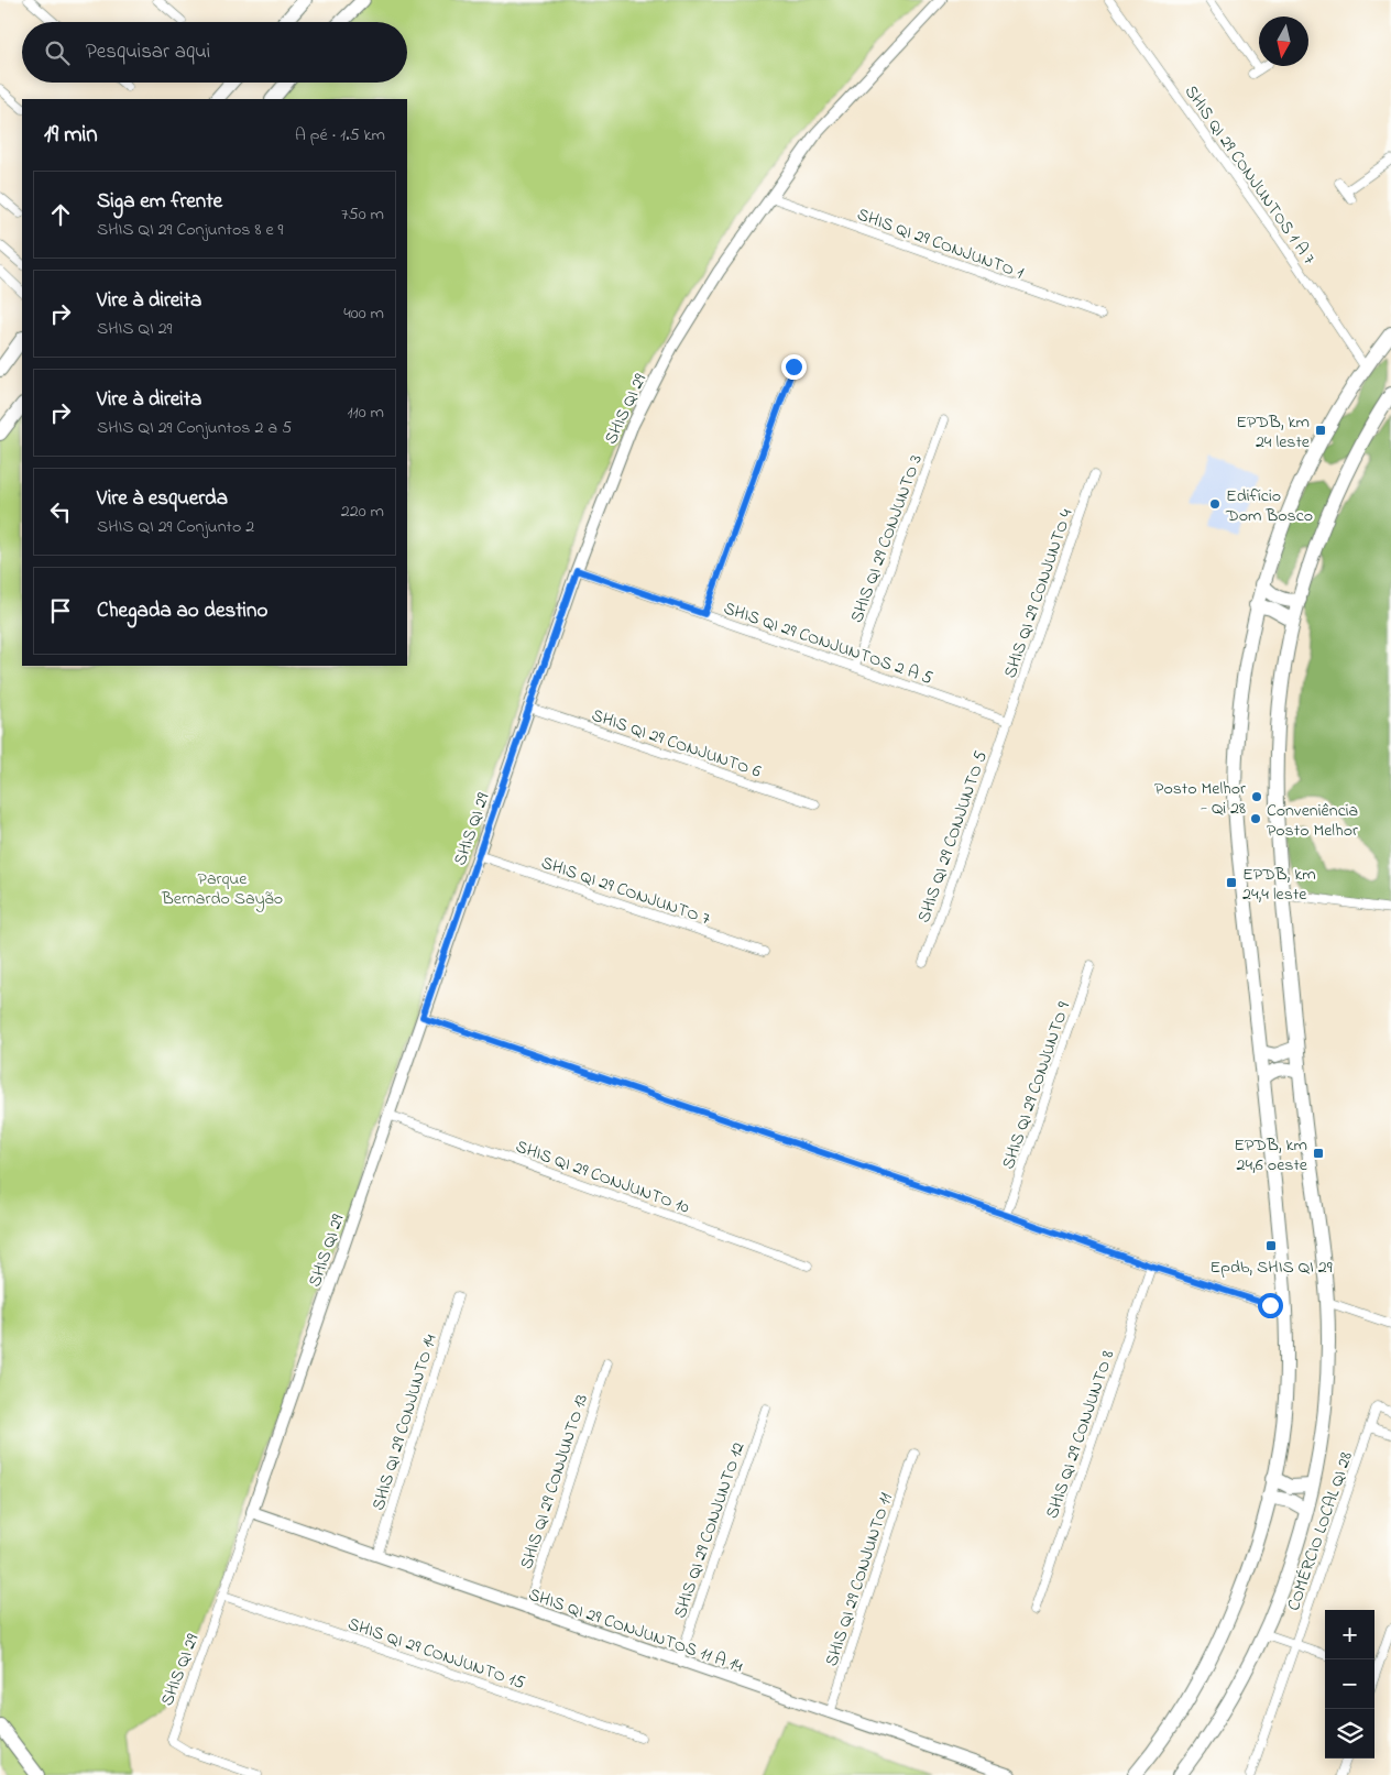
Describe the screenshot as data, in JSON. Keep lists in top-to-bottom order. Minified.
{"streets":{"street":["SHIS QI 29 CONJUNTOS 1 A 7","SHIS QI 29 CONJUNTO 1","SHIS QI 29","SHIS QI 29 CONJUNTO 3","SHIS QI 29 CONJUNTO 4","SHIS QI 29 CONJUNTOS 2 A 5","SHIS QI 29 CONJUNTO 6","SHIS QI 29 CONJUNTO 5","SHIS QI 29 CONJUNTO 7","SHIS QI 29 CONJUNTO 9","SHIS QI 29 CONJUNTO 10","SHIS QI 29 CONJUNTO 14","SHIS QI 29 CONJUNTO 8","SHIS QI 29 CONJUNTO 13","SHIS QI 29 CONJUNTO 12","COMÉRCIO LOCAL QI 28","SHIS QI 29 CONJUNTO 11","SHIS QI 29 CONJUNTOS 11 A 14","SHIS QI 29 CONJUNTO 15"]},"crossings":[["SHIS QI 29 CONJUNTO 1","SHIS QI 29"],["SHIS QI 29","SHIS QI 29 CONJUNTOS 2 A 5"],["SHIS QI 29","SHIS QI 29 CONJUNTO 6"],["SHIS QI 29","SHIS QI 29 CONJUNTO 7"],["SHIS QI 29","SHIS QI 29 CONJUNTO 10"],["SHIS QI 29","SHIS QI 29 CONJUNTOS 11 A 14"],["SHIS QI 29","SHIS QI 29 CONJUNTO 15"],["SHIS QI 29 CONJUNTO 3","SHIS QI 29 CONJUNTOS 2 A 5"],["SHIS QI 29 CONJUNTO 4","SHIS QI 29 CONJUNTOS 2 A 5"],["SHIS QI 29 CONJUNTO 4","SHIS QI 29 CONJUNTO 5"],["SHIS QI 29 CONJUNTOS 2 A 5","SHIS QI 29 CONJUNTO 5"],["SHIS QI 29 CONJUNTO 14","SHIS QI 29 CONJUNTOS 11 A 14"],["SHIS QI 29 CONJUNTO 13","SHIS QI 29 CONJUNTOS 11 A 14"],["SHIS QI 29 CONJUNTO 12","SHIS QI 29 CONJUNTOS 11 A 14"],["SHIS QI 29 CONJUNTO 11","SHIS QI 29 CONJUNTOS 11 A 14"]],"parks":["Parque Bernardo Sayão"],"places":{"transit":["EPDB, km 24 leste","EPDB, km 24,4 leste","EPDB, km 24,6 oeste","Epdb, SHIS QI 29"],"other":["Edifício Dom Bosco","Posto Melhor - Qi 28","Conveniência Posto Melhor"]},"north":"bottom","page":{"search":"Pesquisar aqui","heading":["19 min","A pé · 1.5 km"],"list":[["Siga em frente","SHIS QI 29 Conjuntos 8 e 9","750 m"],["Vire à direita","SHIS QI 29","400 m"],["Vire à direita","SHIS QI 29 Conjuntos 2 a 5","110 m"],["Vire à esquerda","SHIS QI 29 Conjunto 2","220 m"],"Chegada ao destino"],"map_buttons":["+","−"]}}
